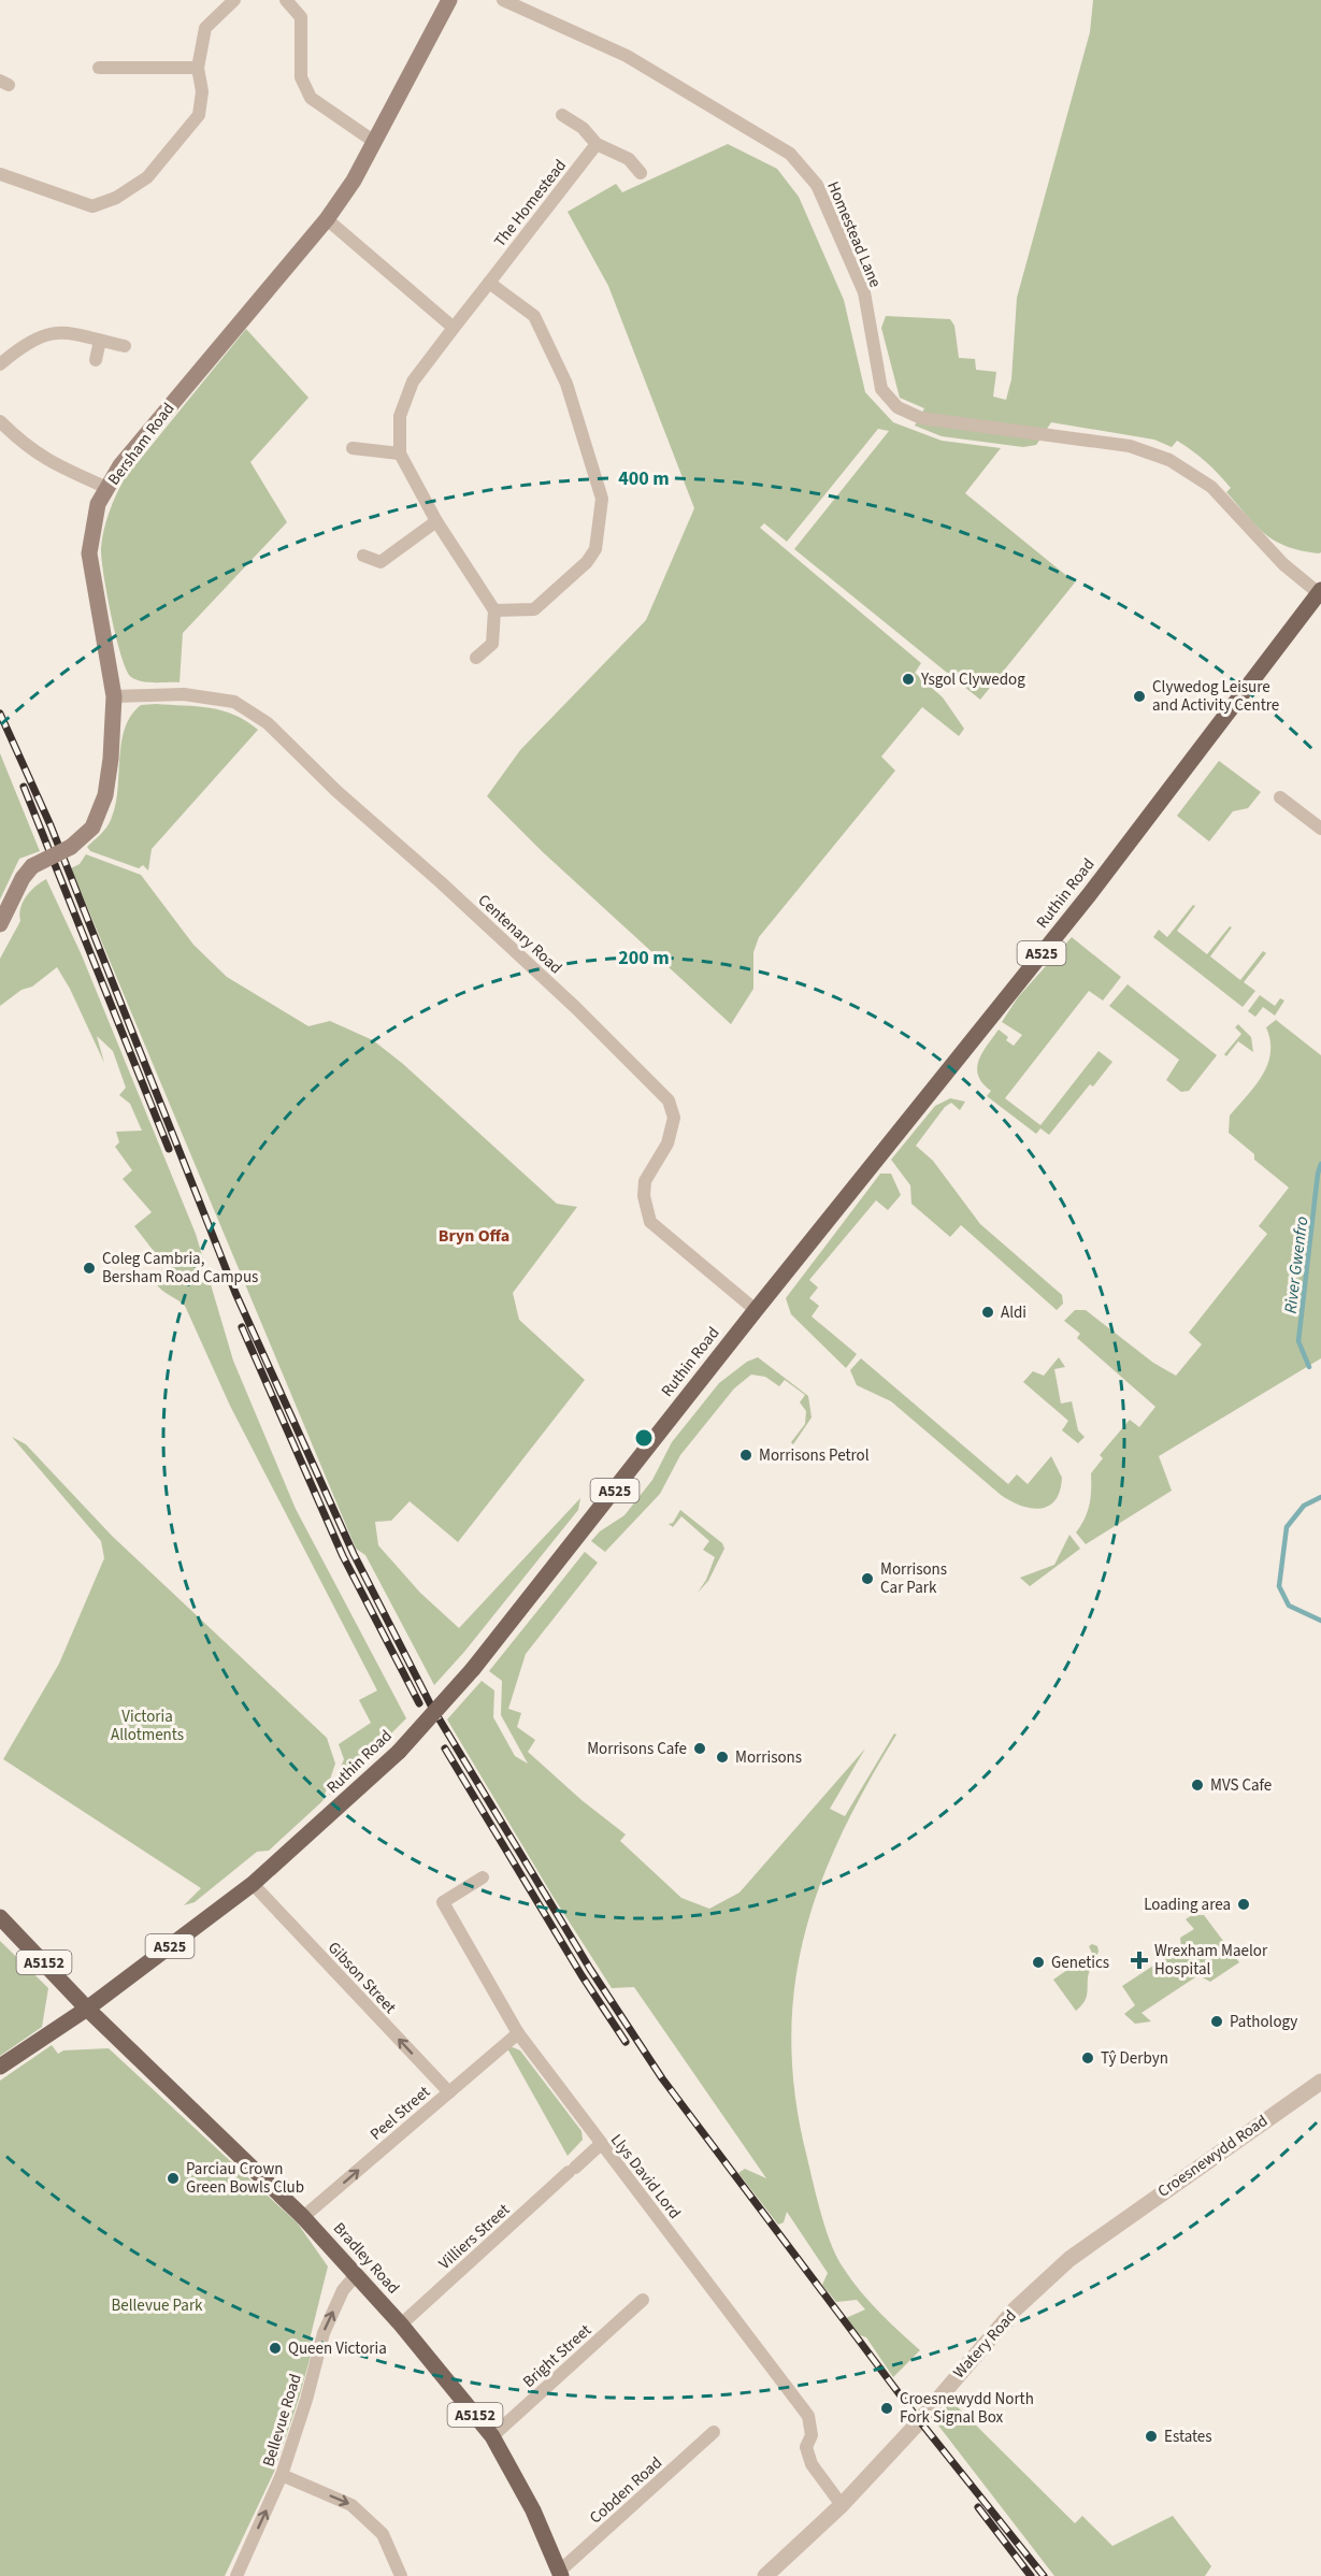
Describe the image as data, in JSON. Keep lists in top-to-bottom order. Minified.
{"streets":{"main road":["Bersham Road","Ruthin Road","A525","A5152","Bradley Road"],"street":["The Homestead","Homestead Lane","Centenary Road","Gibson Street","Peel Street","Croesnewydd Road","Llys David Lord","Villiers Street","Watery Road","Bright Street","Bellevue Road","Cobden Road"]},"crossings":[["Homestead Lane","Ruthin Road"],["Bersham Road","Centenary Road"],["Ruthin Road","Centenary Road"],["Ruthin Road","A5152"],["Ruthin Road","Gibson Street"],["Ruthin Road","Bradley Road"],["A5152","Bradley Road"],["Gibson Street","Peel Street"],["Peel Street","Llys David Lord"],["Peel Street","Bradley Road"],["Croesnewydd Road","Watery Road"],["Llys David Lord","Villiers Street"],["Llys David Lord","Watery Road"],["Villiers Street","Bradley Road"],["Bradley Road","Bright Street"],["Bradley Road","Bellevue Road"],["Bradley Road","Cobden Road"]],"one_way":["Gibson Street","Peel Street","Bellevue Road"],"districts":["Bryn Offa"],"water":["River Gwenfro"],"parks":["Victoria Allotments","Bellevue Park"],"places":{"other":["Ysgol Clywedog","Clywedog Leisure and Activity Centre","Coleg Cambria, Bersham Road Campus","Aldi","Morrisons Petrol","Morrisons Car Park","Morrisons Cafe","Morrisons","MVS Cafe","Loading area","Genetics","Pathology","Tŷ Derbyn","Parciau Crown Green Bowls Club","Queen Victoria","Croesnewydd North Fork Signal Box","Estates"],"health":["Wrexham Maelor Hospital"]},"rings":["400 m","200 m"]}
